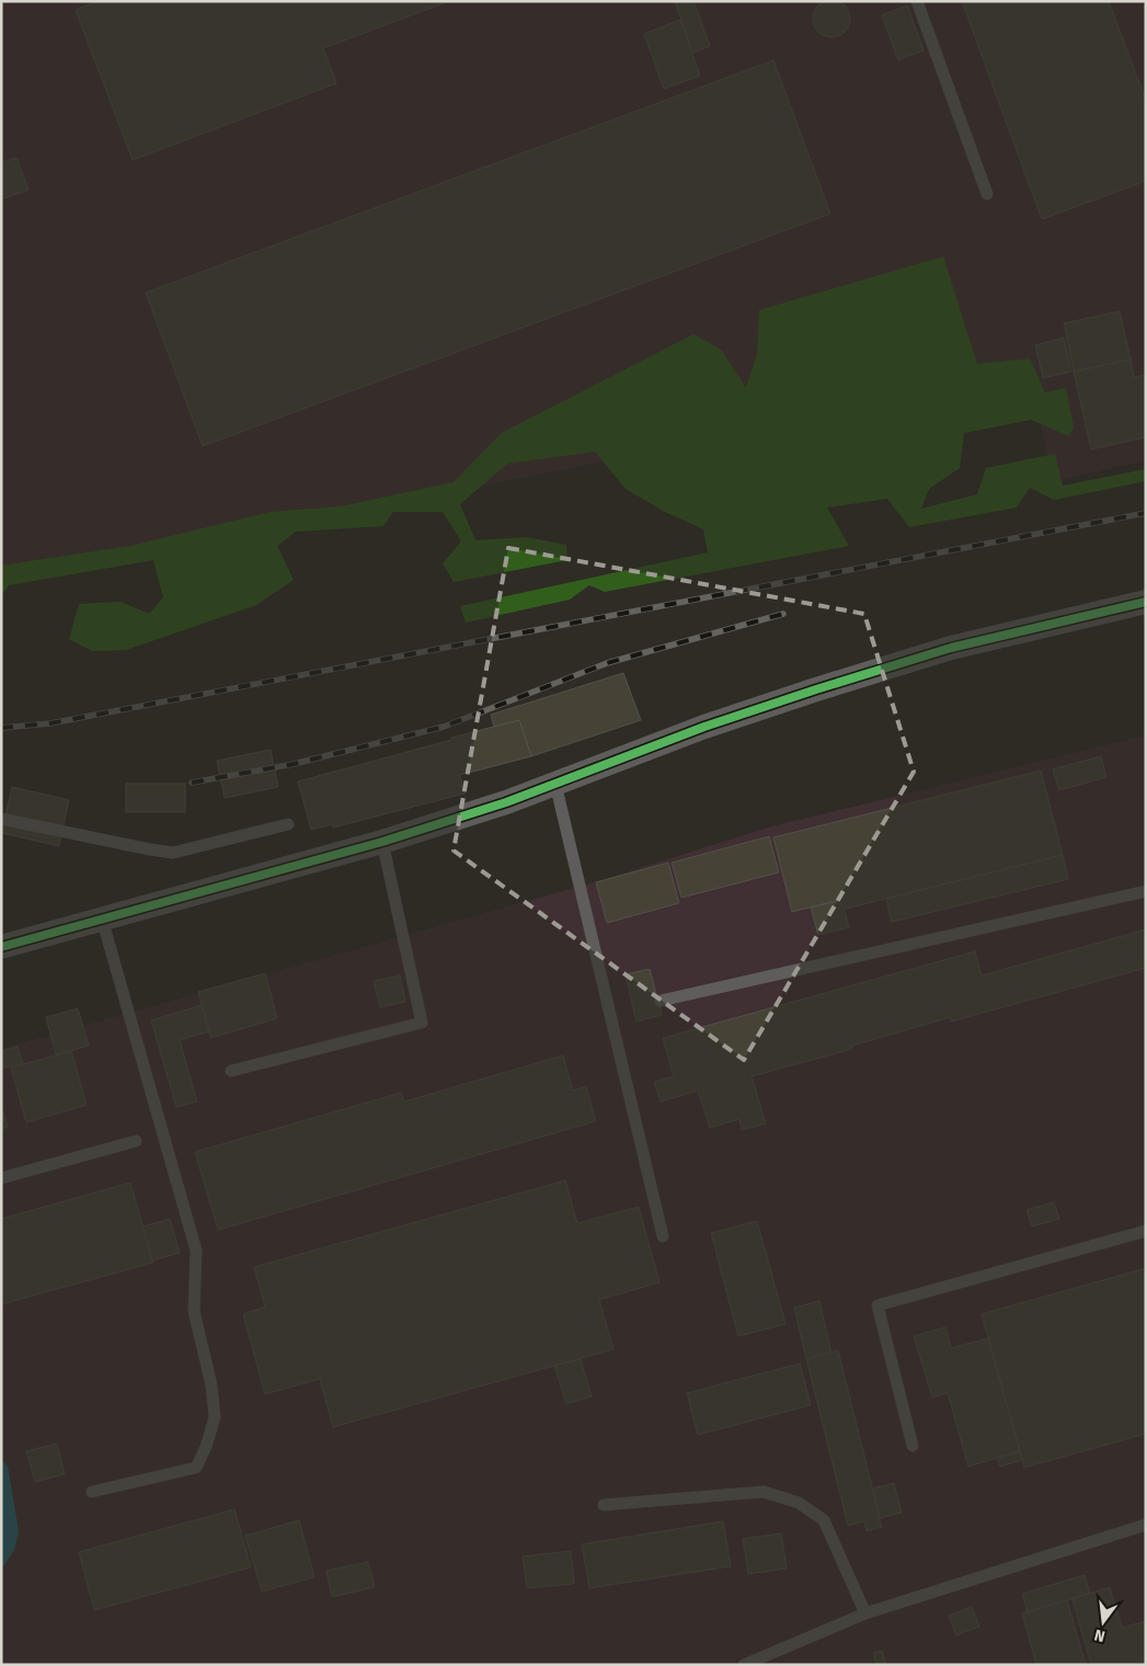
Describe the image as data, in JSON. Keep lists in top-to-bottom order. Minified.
{"north":"bottom"}
